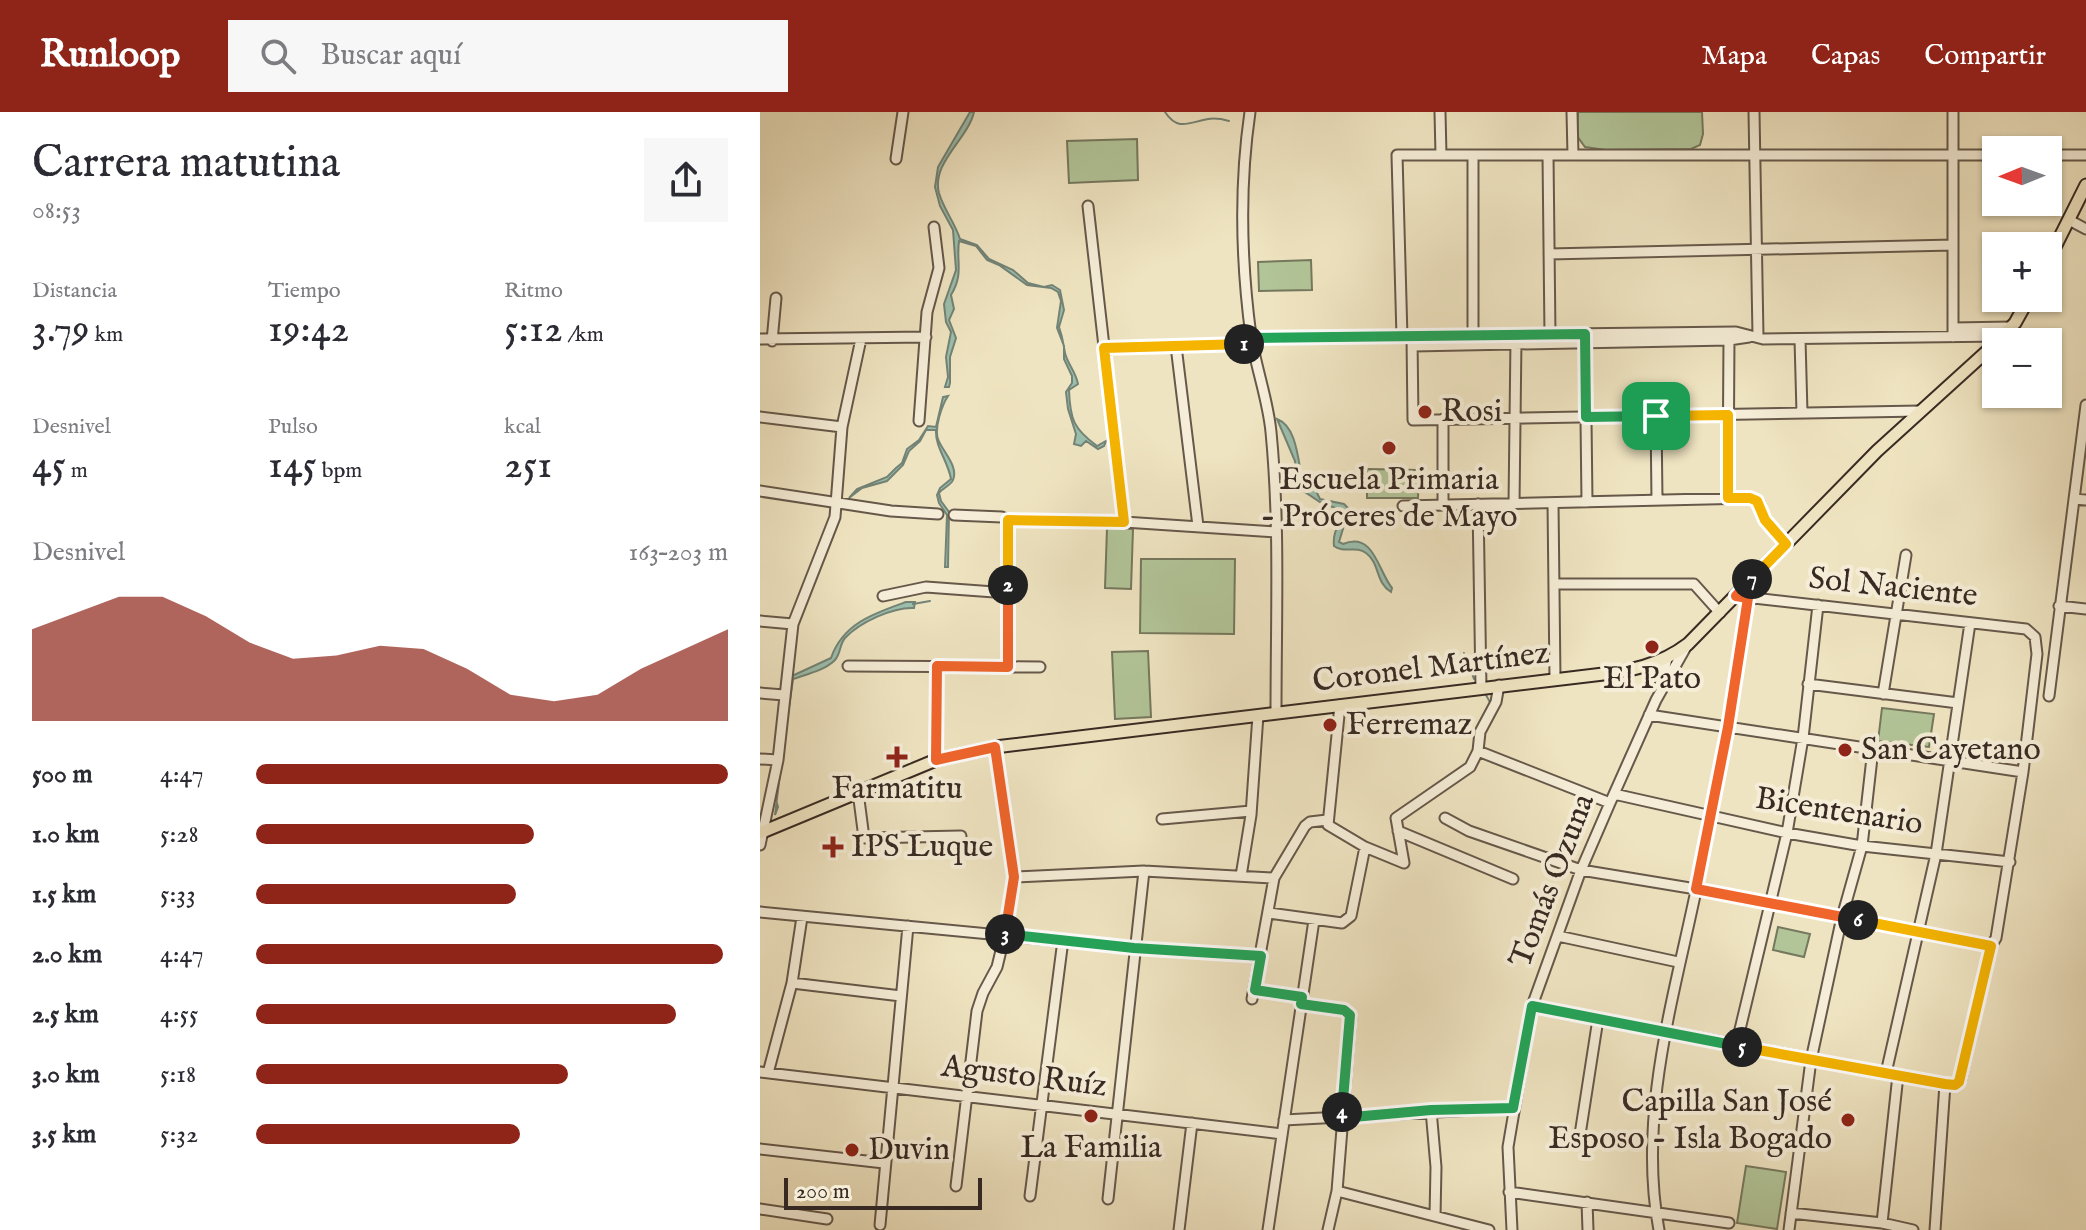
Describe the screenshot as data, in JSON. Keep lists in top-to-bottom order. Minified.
{"streets":{"main road":["Coronel Martínez"],"street":["Sol Naciente","Bicentenario","Tomás Ozuna","Agusto Ruíz"]},"crossings":[["Sol Naciente","Coronel Martínez"],["Coronel Martínez","Tomás Ozuna"],["Bicentenario","Tomás Ozuna"]],"places":{"other":["Rosi","Escuela Primaria - Próceres de Mayo","El Pato","Ferremaz","San Cayetano","La Familia","Capilla San José Esposo - Isla Bogado","Duvin"],"health":["Farmatitu","IPS Luque"]},"scale_bar":"200 m","north":"left","page":{"header":"Runloop","search":"Buscar aquí","nav":["Mapa","Capas","Compartir"],"heading":["Carrera matutina","08:53"],"map_buttons":["+","−"],"stats":[["Distancia","3.79 km"],["Tiempo","19:42"],["Ritmo","5:12 /km"],["Desnivel","45 m"],["Pulso","145 bpm"],["kcal","251"]],"pins":["1","7","2","6","3","5","4"],"chart":["Desnivel","163–203 m"],"list":[{"name":"500 m","note":"4:47"},{"name":"1.0 km","note":"5:28"},{"name":"1.5 km","note":"5:33"},{"name":"2.0 km","note":"4:47"},{"name":"2.5 km","note":"4:55"},{"name":"3.0 km","note":"5:18"},{"name":"3.5 km","note":"5:32"}],"scale":"200 m"}}
